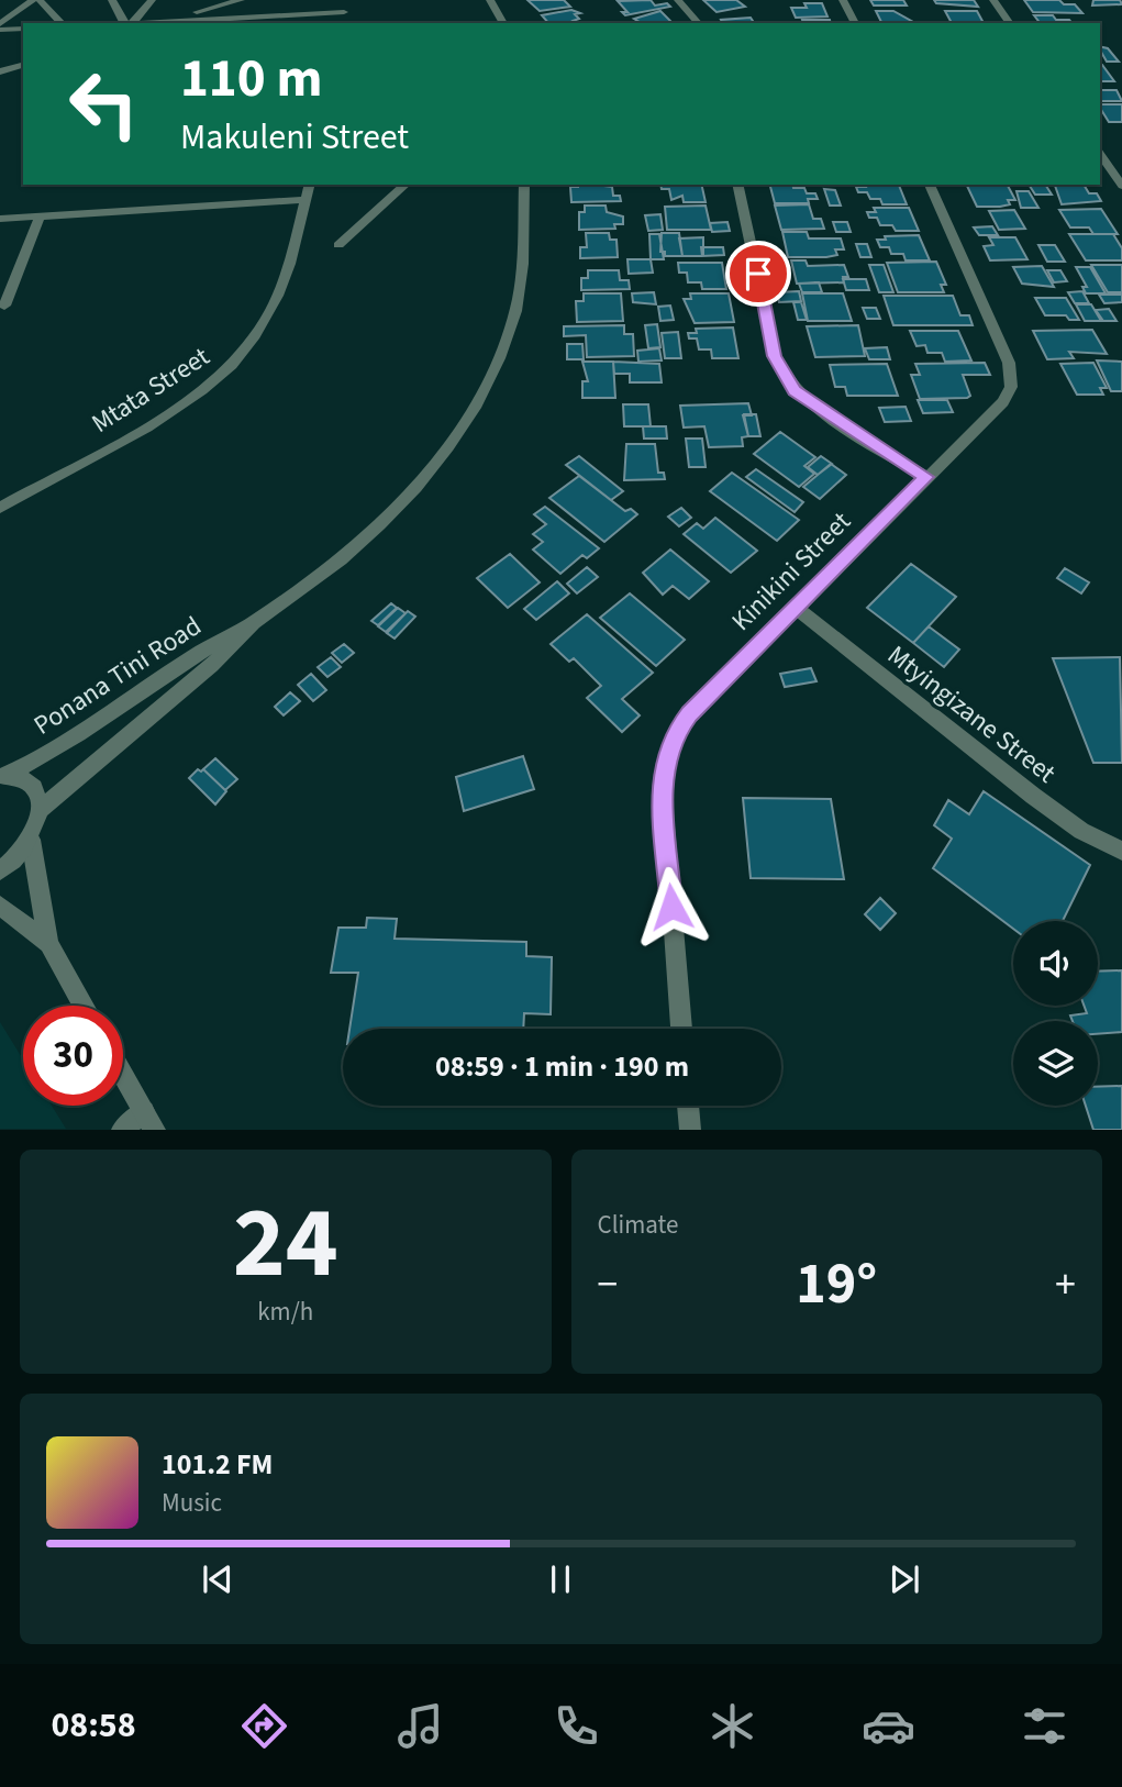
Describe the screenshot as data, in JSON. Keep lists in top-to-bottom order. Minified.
{"streets":{"street":["Mtata Street","Kinikini Street","Ponana Tini Road","Mtyingizane Street"]},"crossings":[["Kinikini Street","Mtyingizane Street"]],"page":{"turn":["110 m","Makuleni Street"],"limit":"30","trip":"08:59 · 1 min · 190 m","tile":[["24","km/h"],"Climate"],"heat":["−","19°","+"],"song":["101.2 FM","Music"],"tabs":"08:58"}}
